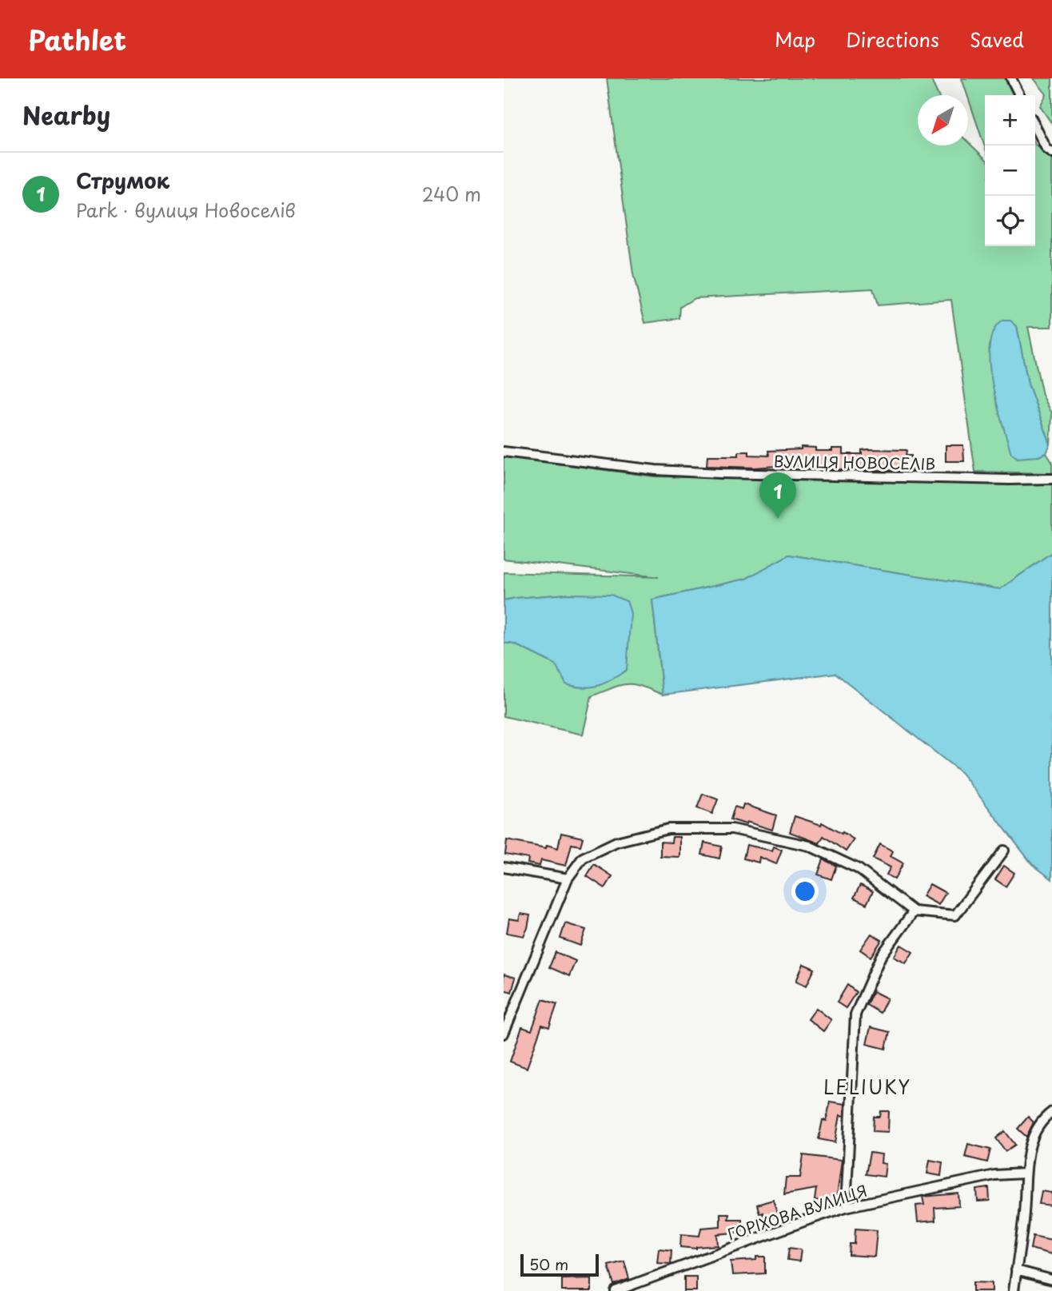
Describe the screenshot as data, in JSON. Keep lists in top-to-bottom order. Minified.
{"streets":{"street":["ВУЛИЦЯ НОВОСЕЛІВ","ГОРІХОВА ВУЛИЦЯ"]},"districts":["LELIUKY"],"scale_bar":"50 m","north":"bottom left","page":{"header":"Pathlet","nav":["Map","Directions","Saved"],"heading":"Nearby","map_buttons":["+","−"],"list":[{"mark":"1","name":"Струмок","note":"Park · вулиця Новоселів","value":"240 m"}],"pins":"1","scale":"50 m"}}
